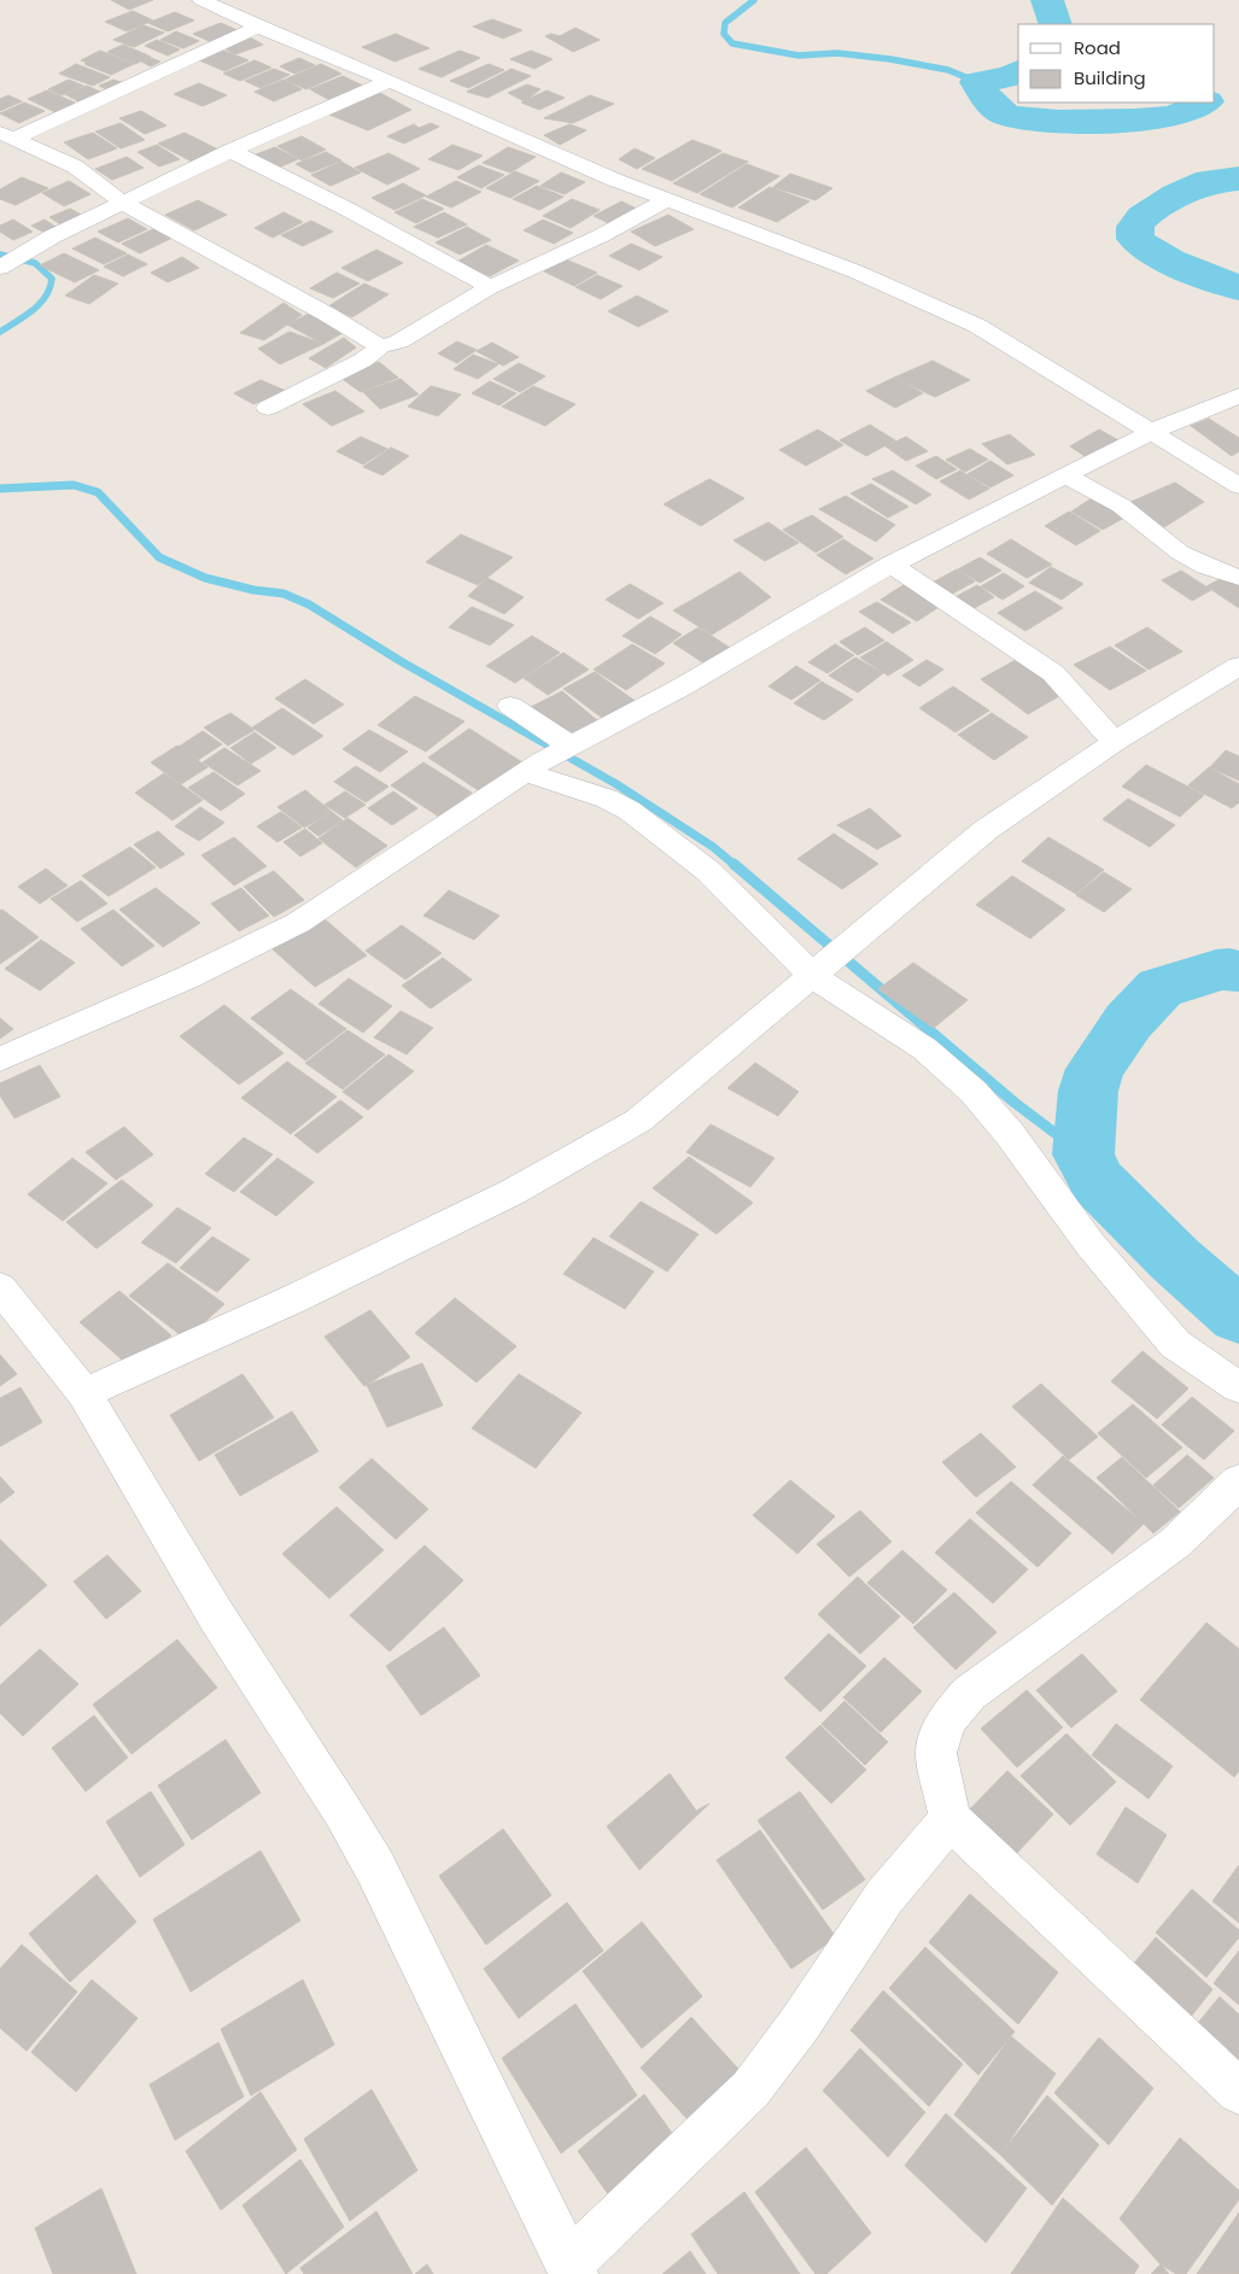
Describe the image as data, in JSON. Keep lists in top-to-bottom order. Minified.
{"legend":["Road","Building"]}
